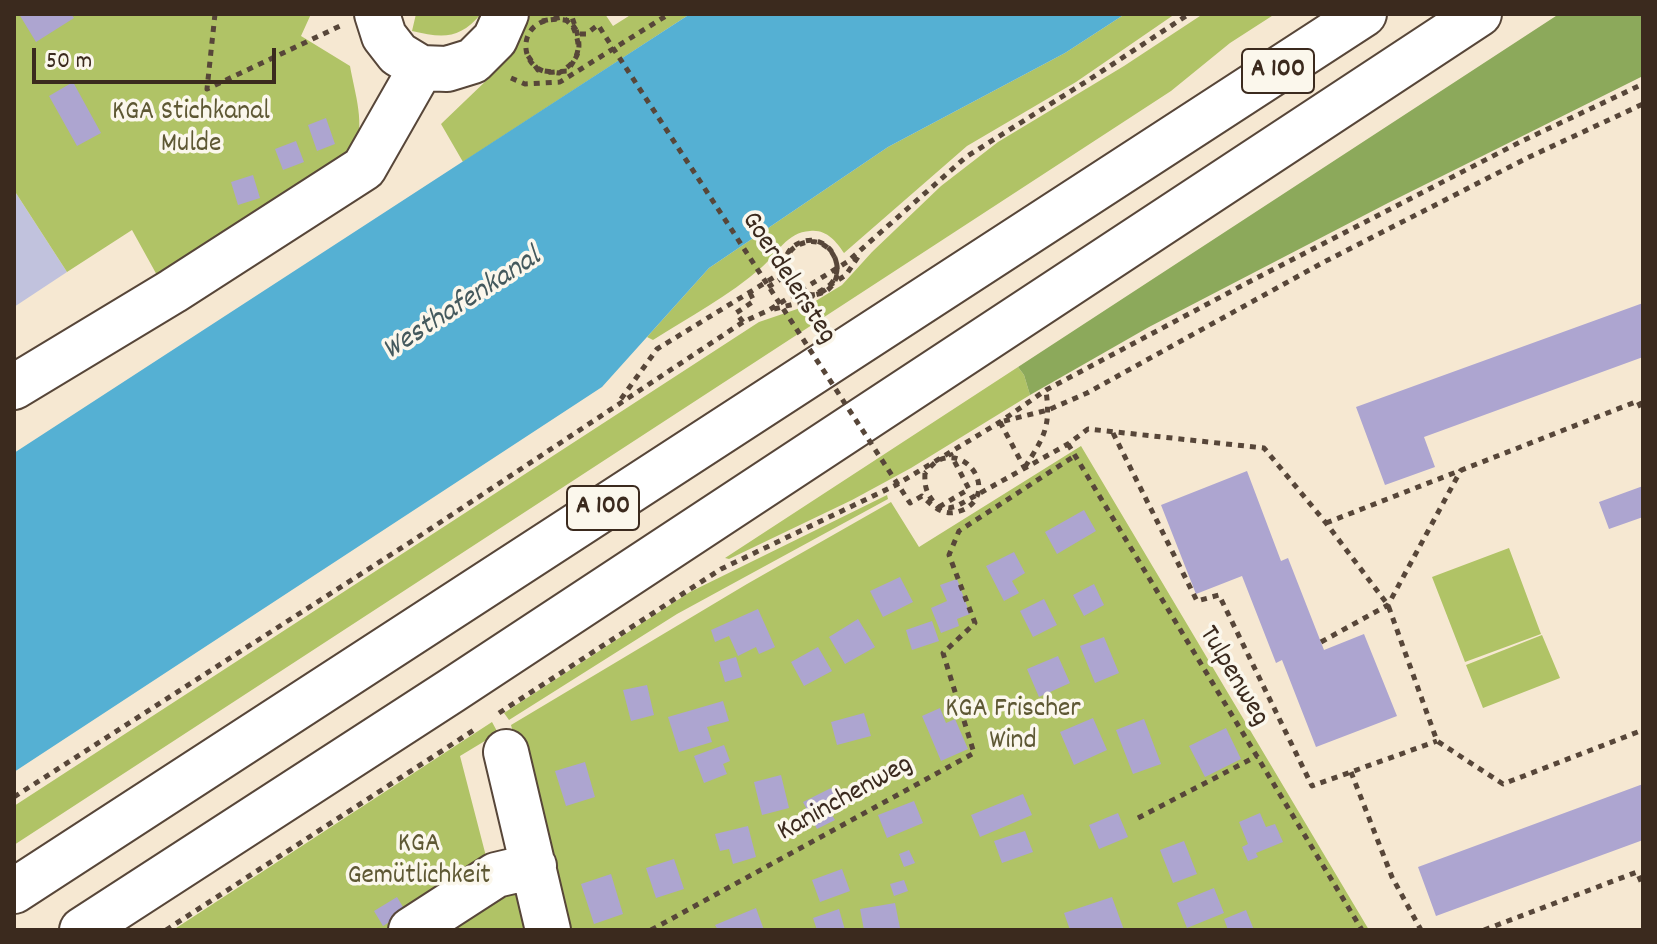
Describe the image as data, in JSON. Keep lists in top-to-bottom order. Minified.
{"streets":{"main road":["A 100"],"path":["Goerdelersteg","Tulpenweg","Kaninchenweg"]},"crossings":[["Tulpenweg","Kaninchenweg"]],"water":["Westhafenkanal"],"parks":["KGA Stichkanal Mulde","KGA Frischer Wind","KGA Gemütlichkeit"],"scale_bar":"50 m"}
